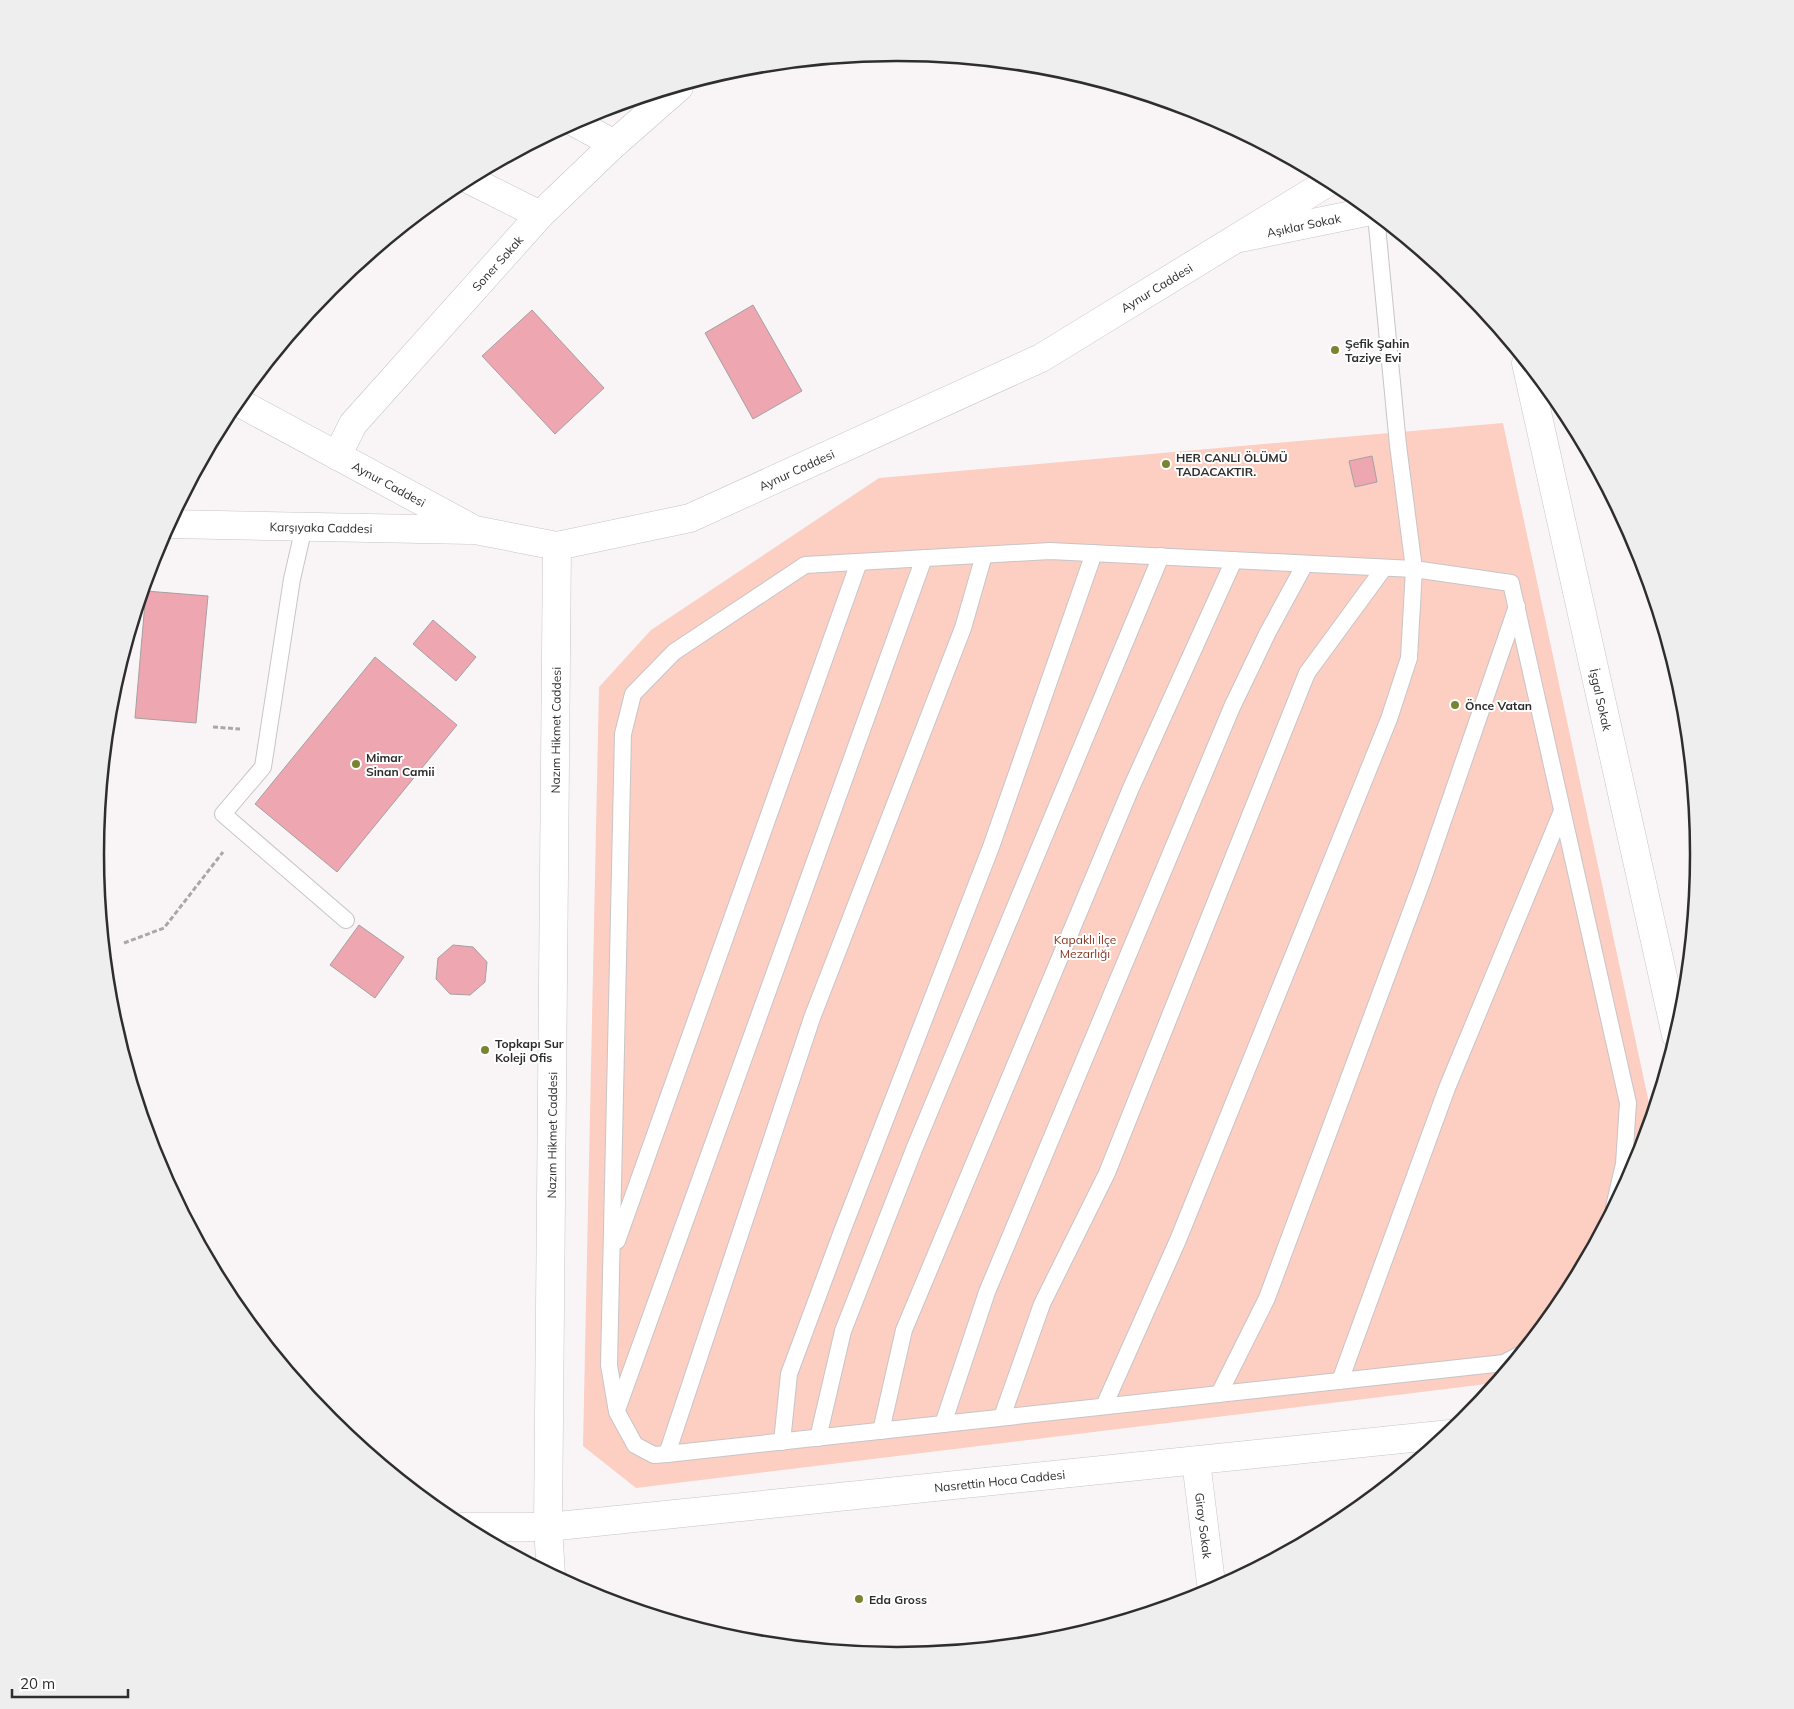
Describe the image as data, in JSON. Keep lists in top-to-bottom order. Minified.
{"streets":{"street":["Aşıklar Sokak","Soner Sokak","Aynur Caddesi","Karşıyaka Caddesi","İşgal Sokak","Nazım Hikmet Caddesi","Nasrettin Hoca Caddesi","Giray Sokak"]},"crossings":[["Aşıklar Sokak","Aynur Caddesi"],["Soner Sokak","Aynur Caddesi"],["Aynur Caddesi","Karşıyaka Caddesi"],["Aynur Caddesi","Nazım Hikmet Caddesi"],["Nazım Hikmet Caddesi","Nasrettin Hoca Caddesi"],["Nasrettin Hoca Caddesi","Giray Sokak"]],"parks":["Kapaklı İlçe Mezarlığı"],"places":["Şefik Şahin Taziye Evi","HER CANLI ÖLÜMÜ TADACAKTIR.","Önce Vatan","Mimar Sinan Camii","Topkapı Sur Koleji Ofis","Eda Gross"],"scale_bar":"20 m"}
